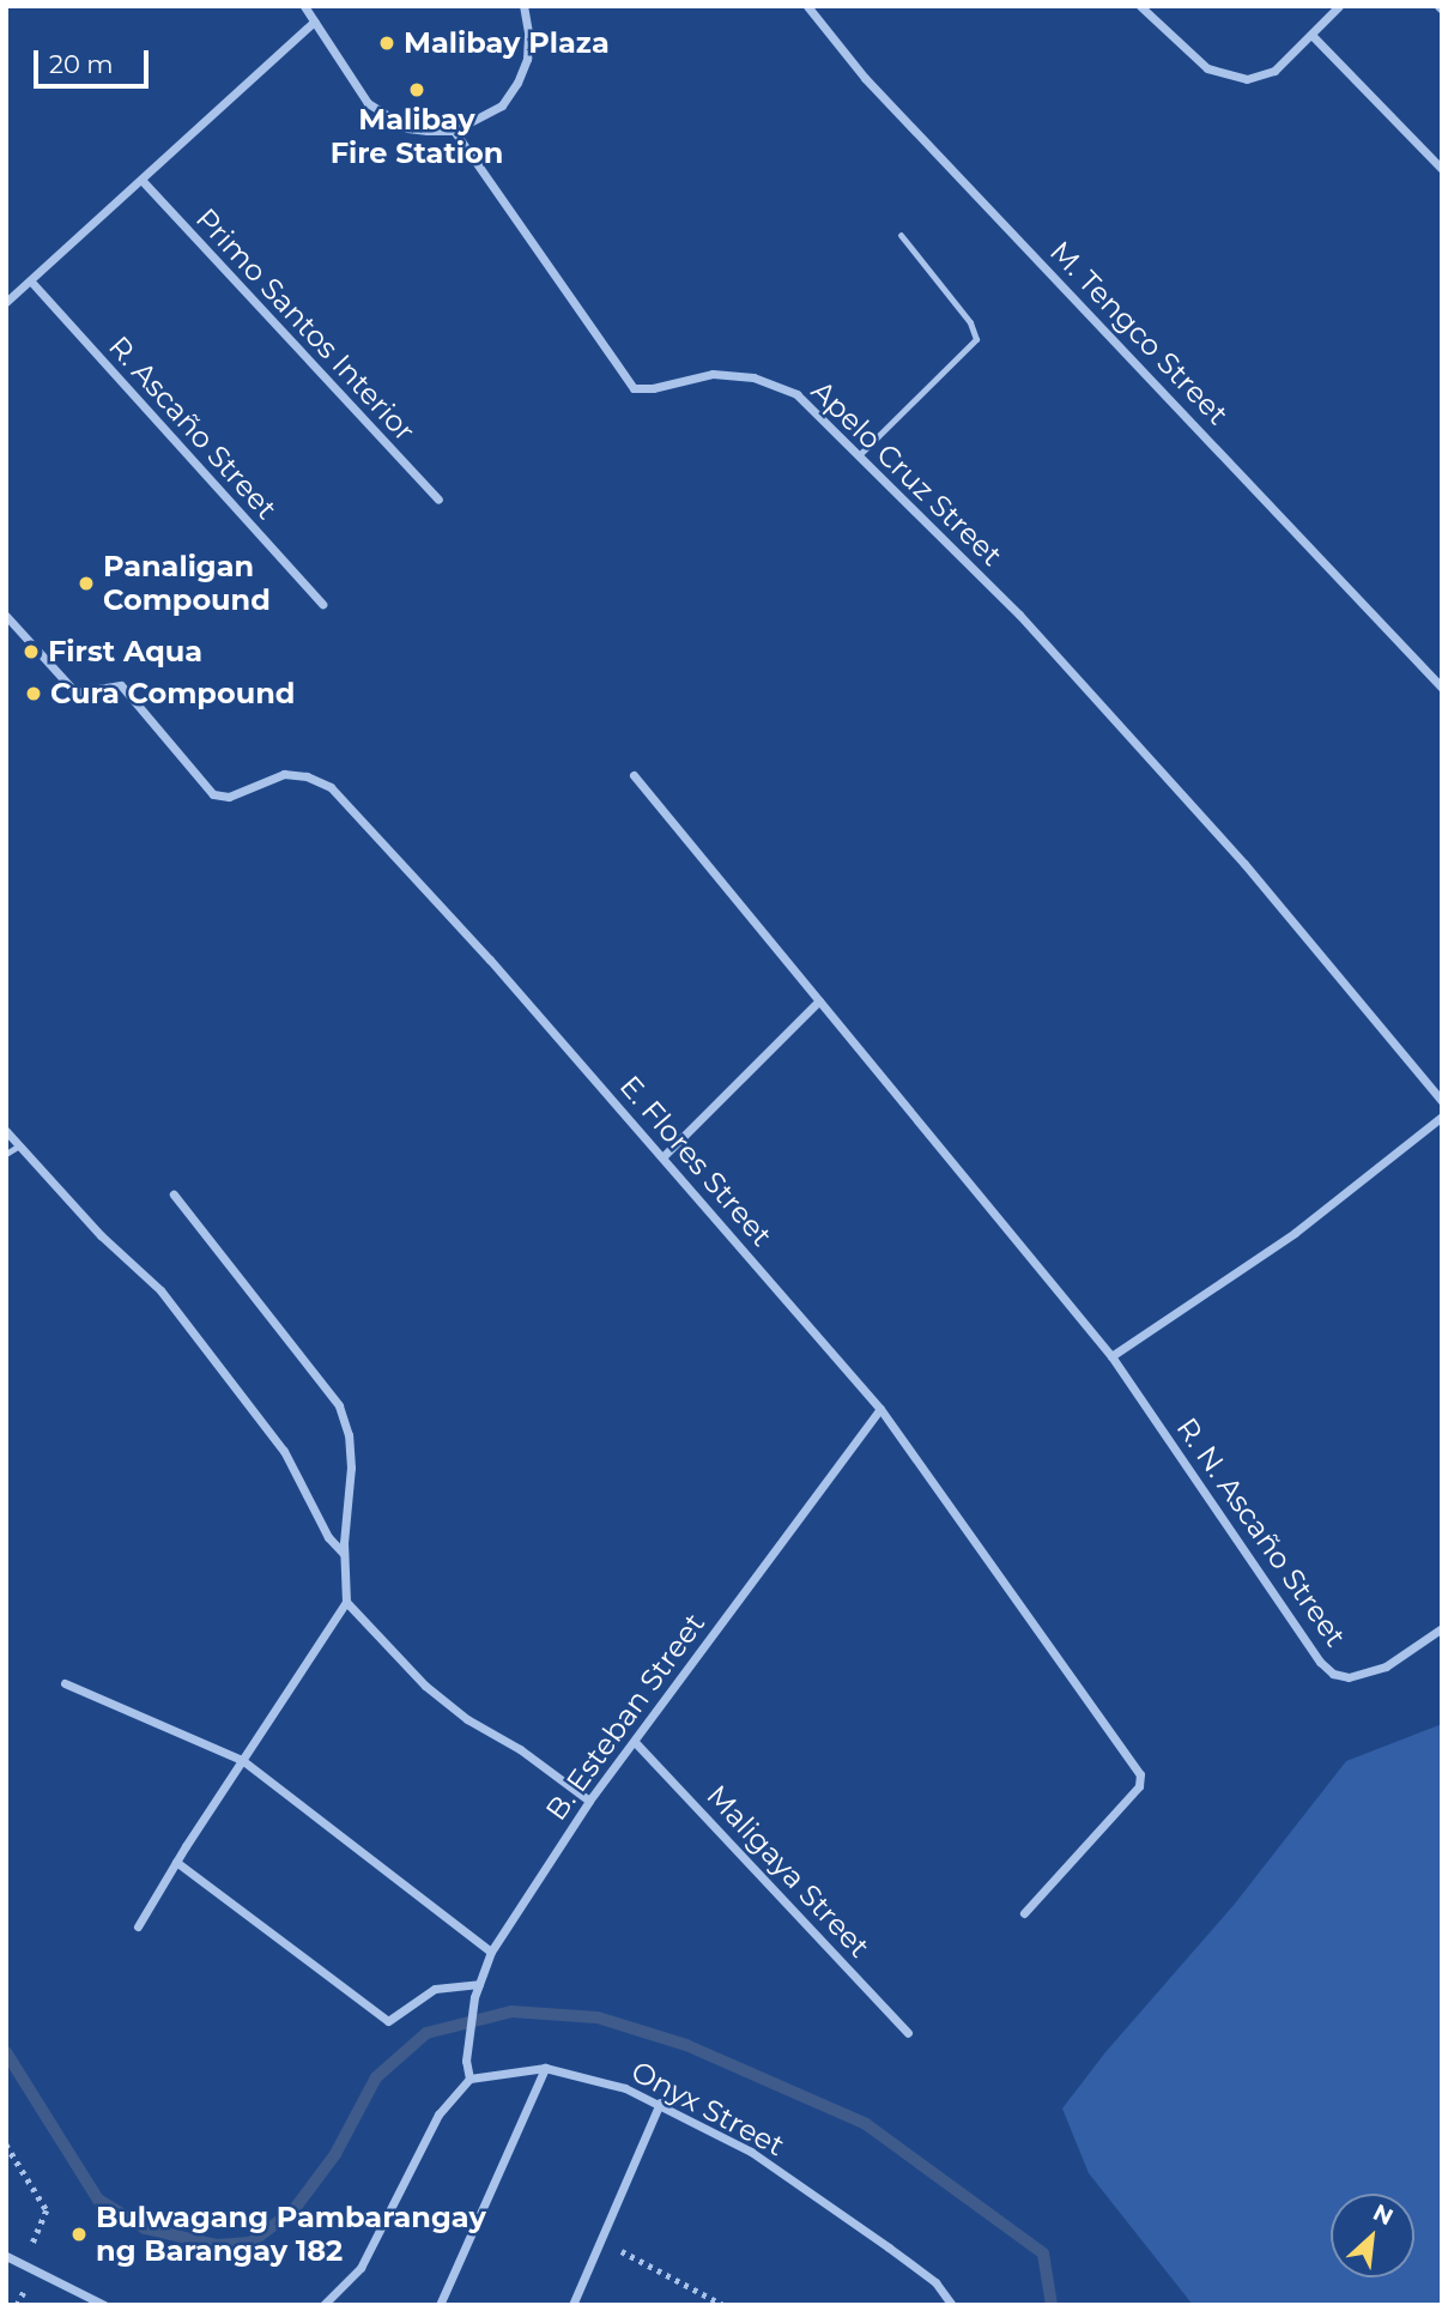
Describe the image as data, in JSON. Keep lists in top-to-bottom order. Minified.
{"streets":{"street":["Primo Santos Interior","M. Tengco Street","R. Ascaño Street","Apelo Cruz Street","E. Flores Street","R. N. Ascaño Street","B. Esteban Street","Maligaya Street","Onyx Street"]},"crossings":[["E. Flores Street","B. Esteban Street"],["B. Esteban Street","Maligaya Street"],["B. Esteban Street","Onyx Street"]],"places":["Malibay Plaza","Malibay Fire Station","Panaligan Compound","First Aqua","Cura Compound","Bulwagang Pambarangay ng Barangay 182"],"scale_bar":"20 m","north":"top right"}
